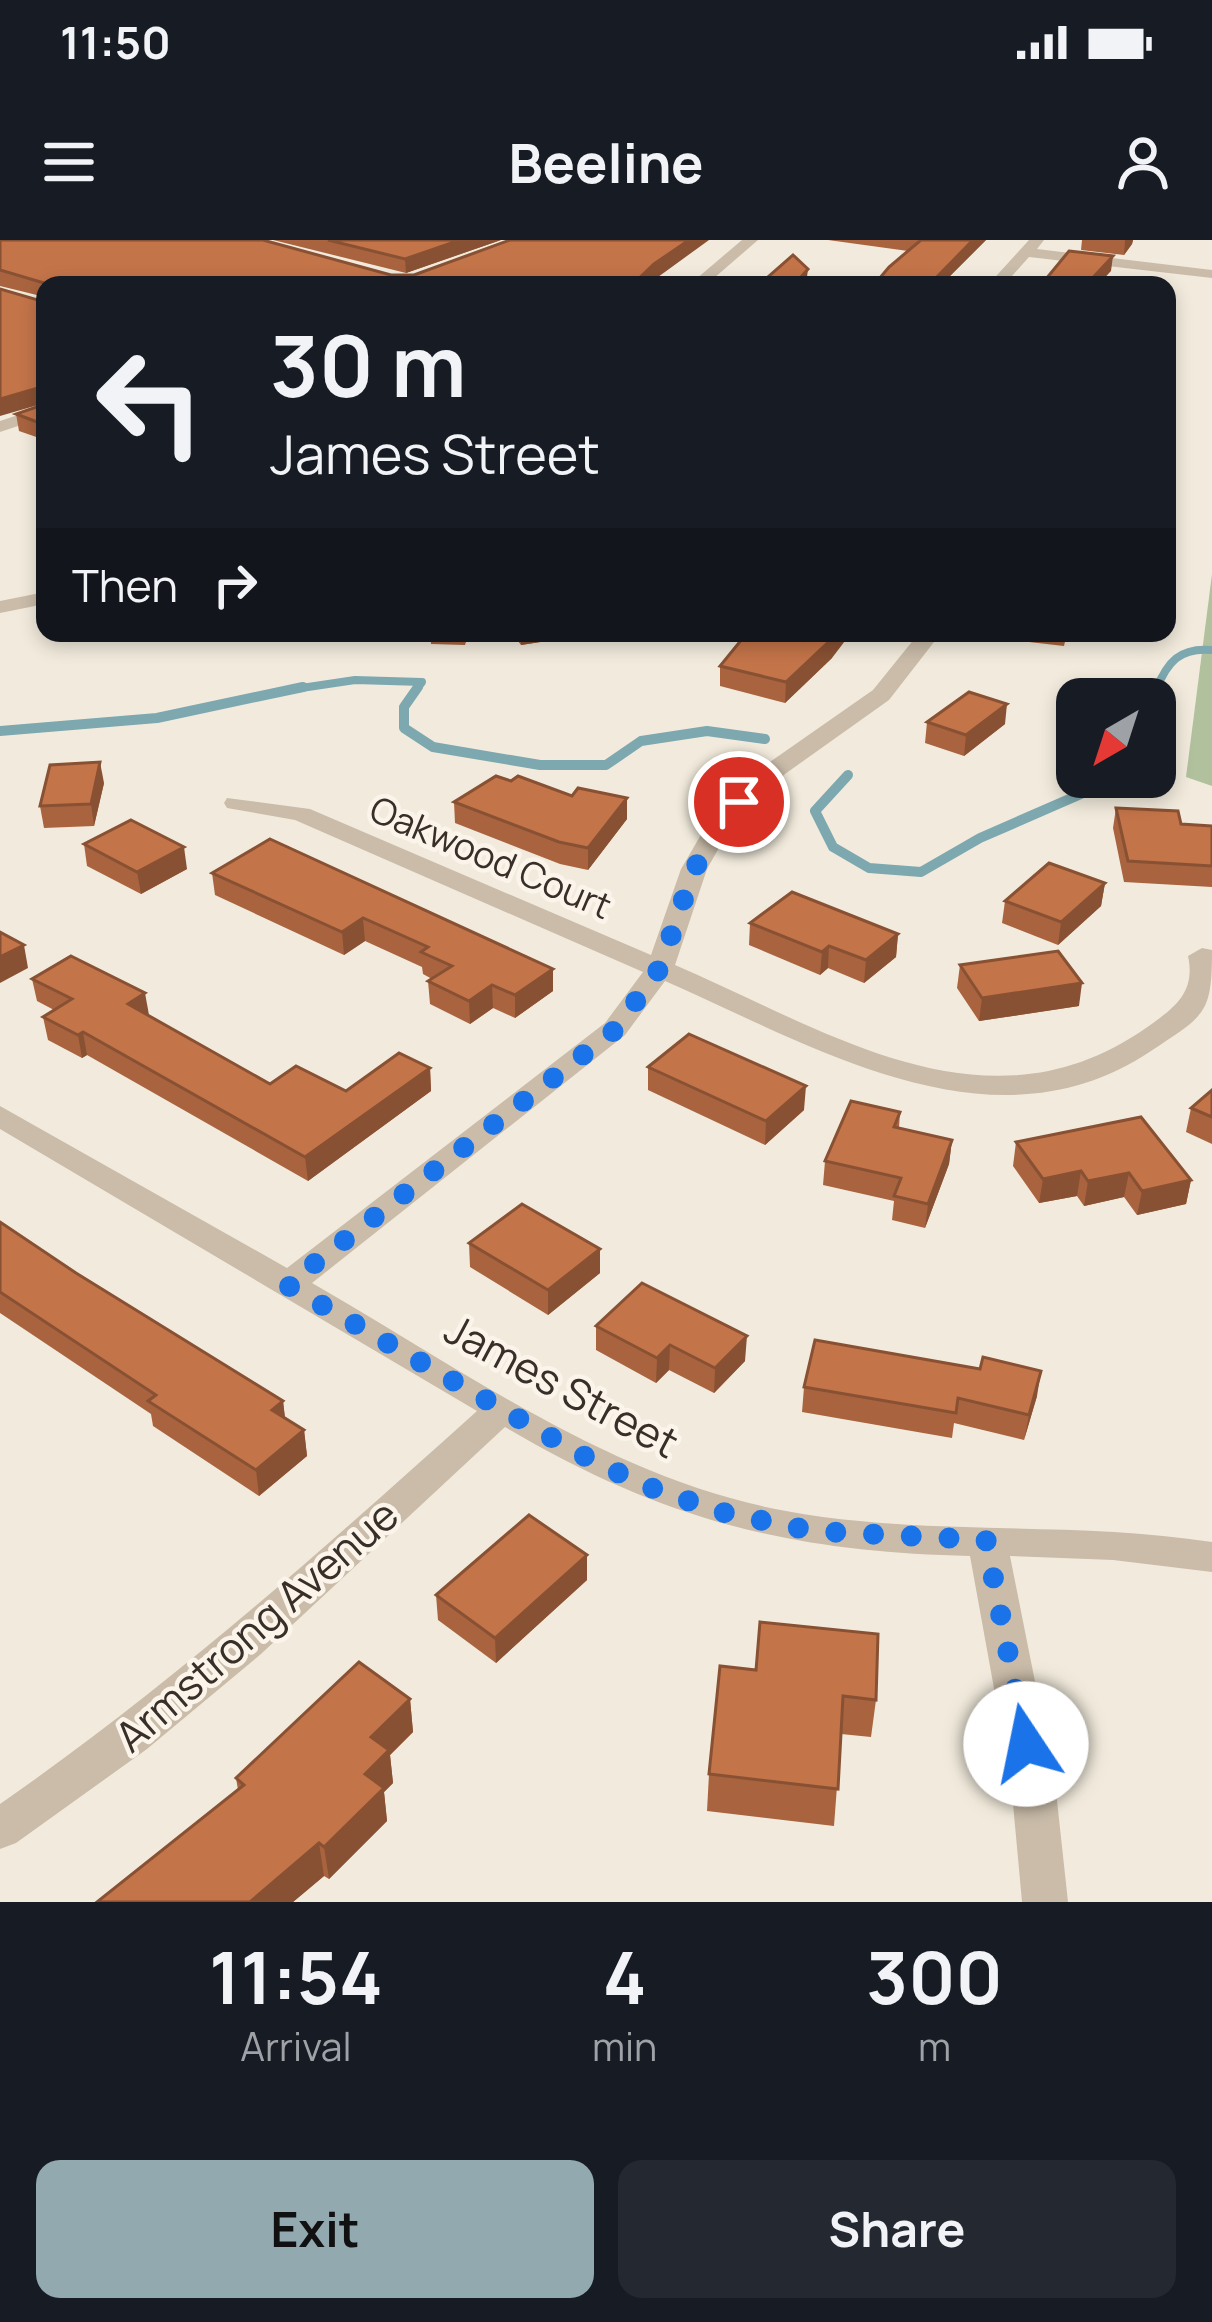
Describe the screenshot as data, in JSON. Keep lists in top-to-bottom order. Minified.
{"streets":{"street":["Oakwood Court","James Street","Armstrong Avenue"]},"crossings":[["James Street","Armstrong Avenue"]],"north":"bottom left","page":{"status":"11:50","header":"Beeline","turn":["30 m","James Street"],"then":"Then","eta":["11:54","Arrival","4","min","300","m"],"buttons":["Exit","Share"]}}
